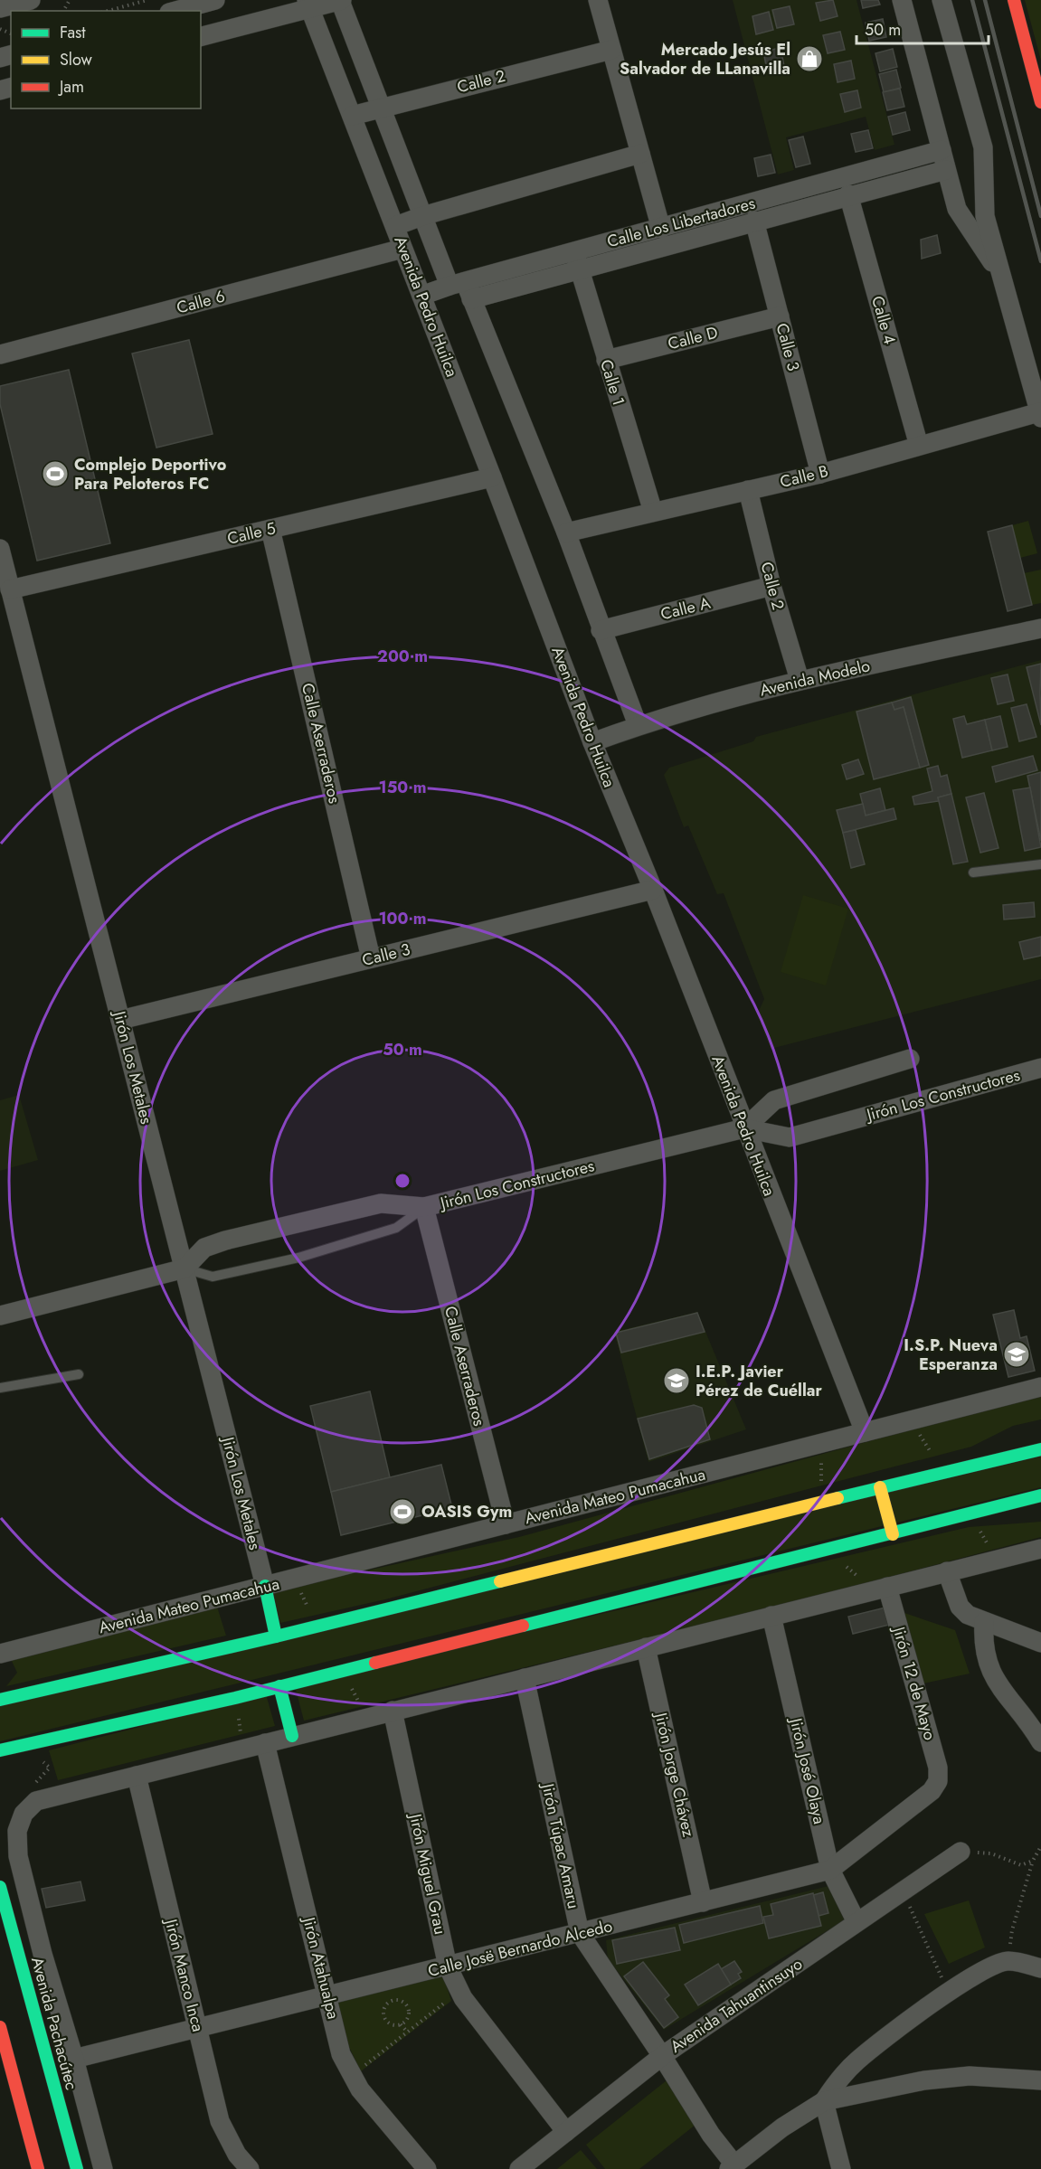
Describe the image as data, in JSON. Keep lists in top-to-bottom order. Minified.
{"streets":{"main road":["Avenida Pachacútec"],"street":["Calle 2","Calle Los Libertadores","Calle 6","Avenida Pedro Huilca","Calle 4","Calle D","Calle 3","Calle 1","Calle B","Calle 5","Calle A","Avenida Modelo","Calle Aserraderos","Jirón Los Metales","Jirón Los Constructores","Avenida Mateo Pumacahua","Jirón 12 de Mayo","Jirón José Olaya","Jirón Jorge Chávez","Jirón Túpac Amaru","Jirón Miguel Grau","Calle Josë Bernardo Alcedo","Jirón Atahualpa","Jirón Manco Inca","Avenida Tahuantinsuyo"]},"crossings":[["Calle 2","Avenida Pedro Huilca"],["Calle 2","Calle B"],["Calle 2","Calle A"],["Calle 2","Avenida Modelo"],["Calle Los Libertadores","Avenida Pedro Huilca"],["Calle Los Libertadores","Calle 4"],["Calle Los Libertadores","Calle 3"],["Calle Los Libertadores","Calle 1"],["Calle 6","Avenida Pedro Huilca"],["Avenida Pedro Huilca","Calle 3"],["Avenida Pedro Huilca","Calle 5"],["Avenida Pedro Huilca","Avenida Modelo"],["Avenida Pedro Huilca","Jirón Los Constructores"],["Avenida Pedro Huilca","Avenida Mateo Pumacahua"],["Calle 4","Calle B"],["Calle D","Calle 3"],["Calle D","Calle 1"],["Calle 3","Calle B"],["Calle 3","Calle Aserraderos"],["Calle 3","Jirón Los Metales"],["Calle 1","Calle B"],["Calle 5","Calle Aserraderos"],["Calle 5","Jirón Los Metales"],["Calle Aserraderos","Jirón Los Constructores"],["Calle Aserraderos","Avenida Mateo Pumacahua"],["Jirón Los Metales","Jirón Los Constructores"],["Jirón Los Metales","Avenida Mateo Pumacahua"],["Jirón 12 de Mayo","Calle Josë Bernardo Alcedo"],["Jirón José Olaya","Calle Josë Bernardo Alcedo"],["Jirón José Olaya","Avenida Tahuantinsuyo"],["Jirón Jorge Chávez","Calle Josë Bernardo Alcedo"],["Jirón Túpac Amaru","Calle Josë Bernardo Alcedo"],["Jirón Túpac Amaru","Avenida Tahuantinsuyo"],["Jirón Miguel Grau","Calle Josë Bernardo Alcedo"],["Jirón Miguel Grau","Avenida Tahuantinsuyo"],["Calle Josë Bernardo Alcedo","Jirón Atahualpa"],["Calle Josë Bernardo Alcedo","Jirón Manco Inca"]],"places":{"shop":["Mercado Jesús El Salvador de LLanavilla"],"sports":["Complejo Deportivo Para Peloteros FC","OASIS Gym"],"school or university":["I.S.P. Nueva Esperanza","I.E.P. Javier Pérez de Cuéllar"]},"legend":["Fast","Slow","Jam"],"scale_bar":"50 m","rings":["200 m","150 m","100 m","50 m"]}
